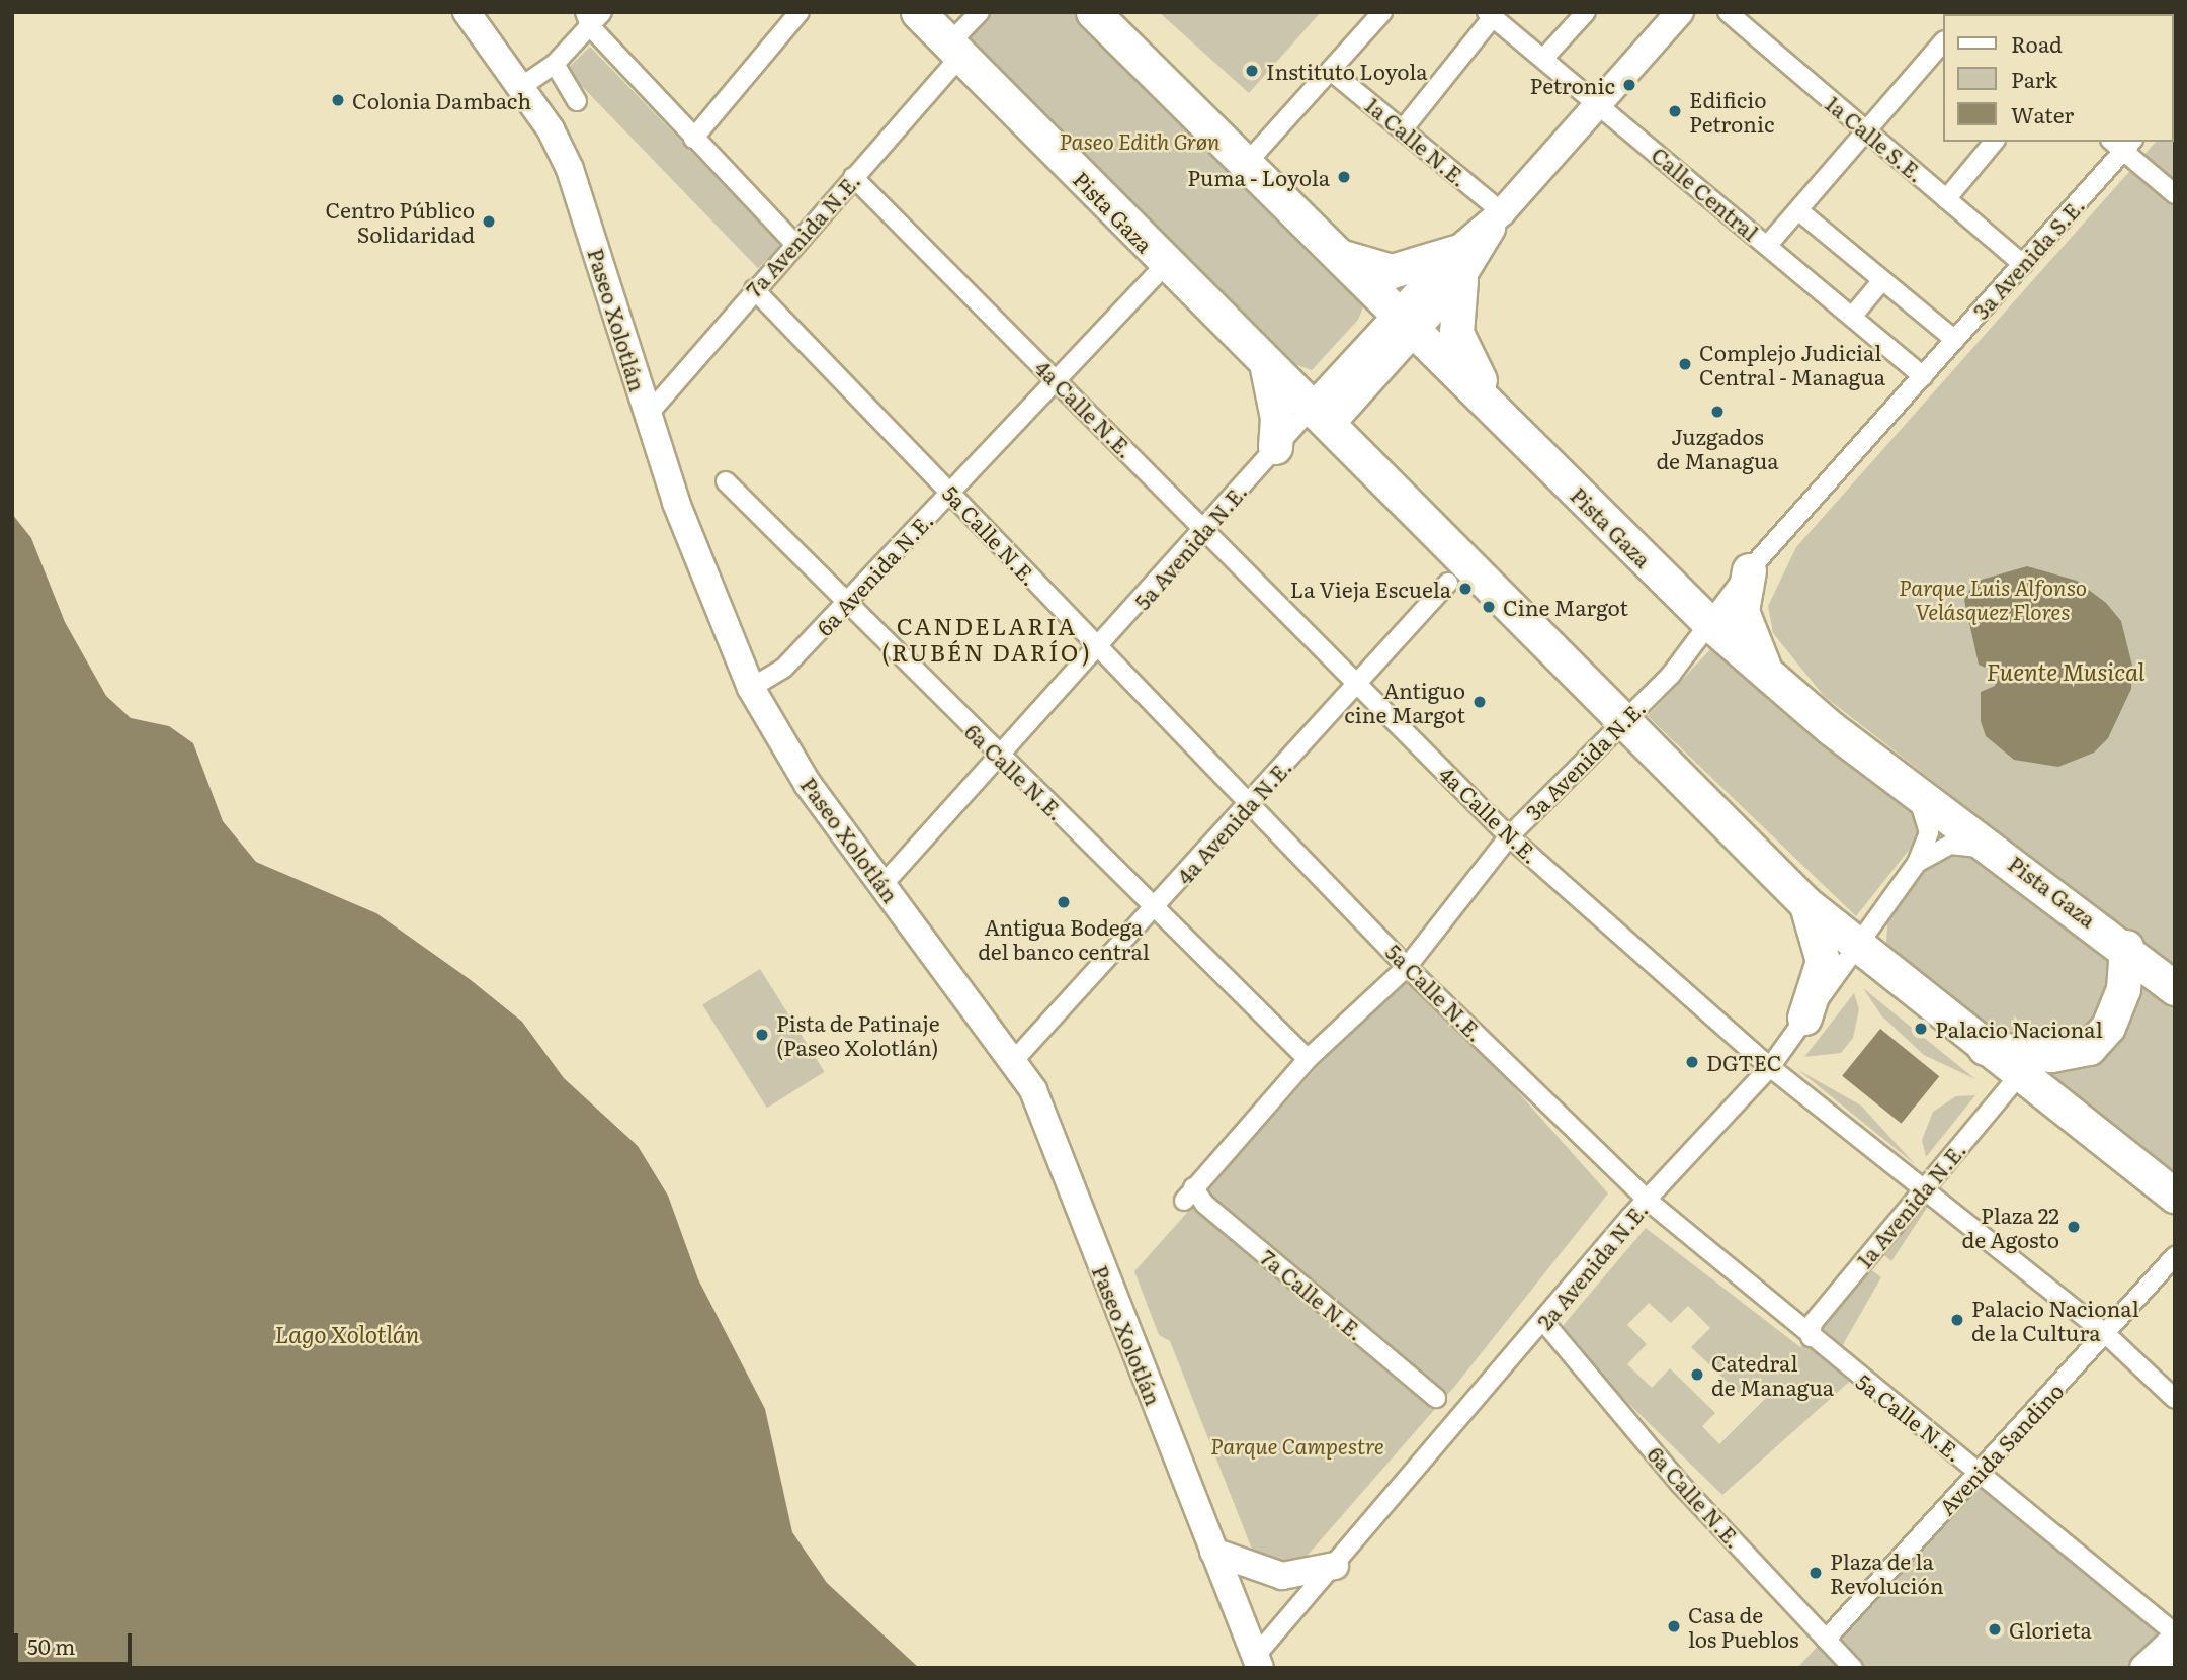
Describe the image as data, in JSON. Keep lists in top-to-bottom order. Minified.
{"streets":{"highway":["Pista Gaza"],"street":["1a Calle S.E.","1a Calle N.E.","Calle Central","7a Avenida N.E.","3a Avenida S.E.","Paseo Xolotlán","4a Calle N.E.","5a Calle N.E.","5a Avenida N.E.","6a Avenida N.E.","3a Avenida N.E.","6a Calle N.E.","4a Avenida N.E.","1a Avenida N.E.","2a Avenida N.E.","7a Calle N.E.","Avenida Sandino"]},"crossings":[["1a Calle S.E.","3a Avenida S.E."],["1a Calle N.E.","5a Avenida N.E."],["Calle Central","3a Avenida S.E."],["Calle Central","5a Avenida N.E."],["Calle Central","3a Avenida N.E."],["Pista Gaza","7a Avenida N.E."],["Pista Gaza","5a Avenida N.E."],["Pista Gaza","6a Avenida N.E."],["Pista Gaza","3a Avenida N.E."],["Pista Gaza","1a Avenida N.E."],["Pista Gaza","2a Avenida N.E."],["7a Avenida N.E.","Paseo Xolotlán"],["7a Avenida N.E.","4a Calle N.E."],["7a Avenida N.E.","5a Calle N.E."],["3a Avenida S.E.","3a Avenida N.E."],["Paseo Xolotlán","5a Avenida N.E."],["Paseo Xolotlán","6a Avenida N.E."],["Paseo Xolotlán","4a Avenida N.E."],["Paseo Xolotlán","2a Avenida N.E."],["4a Calle N.E.","5a Avenida N.E."],["4a Calle N.E.","6a Avenida N.E."],["4a Calle N.E.","3a Avenida N.E."],["4a Calle N.E.","4a Avenida N.E."],["4a Calle N.E.","1a Avenida N.E."],["4a Calle N.E.","2a Avenida N.E."],["4a Calle N.E.","Avenida Sandino"],["5a Calle N.E.","5a Avenida N.E."],["5a Calle N.E.","6a Avenida N.E."],["5a Calle N.E.","3a Avenida N.E."],["5a Calle N.E.","4a Avenida N.E."],["5a Calle N.E.","1a Avenida N.E."],["5a Calle N.E.","2a Avenida N.E."],["5a Calle N.E.","Avenida Sandino"],["5a Avenida N.E.","6a Calle N.E."],["6a Avenida N.E.","6a Calle N.E."],["3a Avenida N.E.","6a Calle N.E."],["3a Avenida N.E.","7a Calle N.E."],["6a Calle N.E.","4a Avenida N.E."],["6a Calle N.E.","2a Avenida N.E."],["6a Calle N.E.","Avenida Sandino"]],"districts":["CANDELARIA (RUBÉN DARÍO)"],"water":["Fuente Musical","Lago Xolotlán"],"parks":["Paseo Edith Grøn","Parque Luis Alfonso Velásquez Flores","Parque Campestre"],"places":["Instituto Loyola","Petronic","Colonia Dambach","Edificio Petronic","Puma - Loyola","Centro Público Solidaridad","Complejo Judicial Central - Managua","Juzgados de Managua","La Vieja Escuela","Cine Margot","Antiguo cine Margot","Antigua Bodega del banco central","Palacio Nacional","Pista de Patinaje (Paseo Xolotlán)","DGTEC","Plaza 22 de Agosto","Palacio Nacional de la Cultura","Catedral de Managua","Plaza de la Revolución","Casa de los Pueblos","Glorieta"],"legend":["Road","Park","Water"],"scale_bar":"50 m"}
